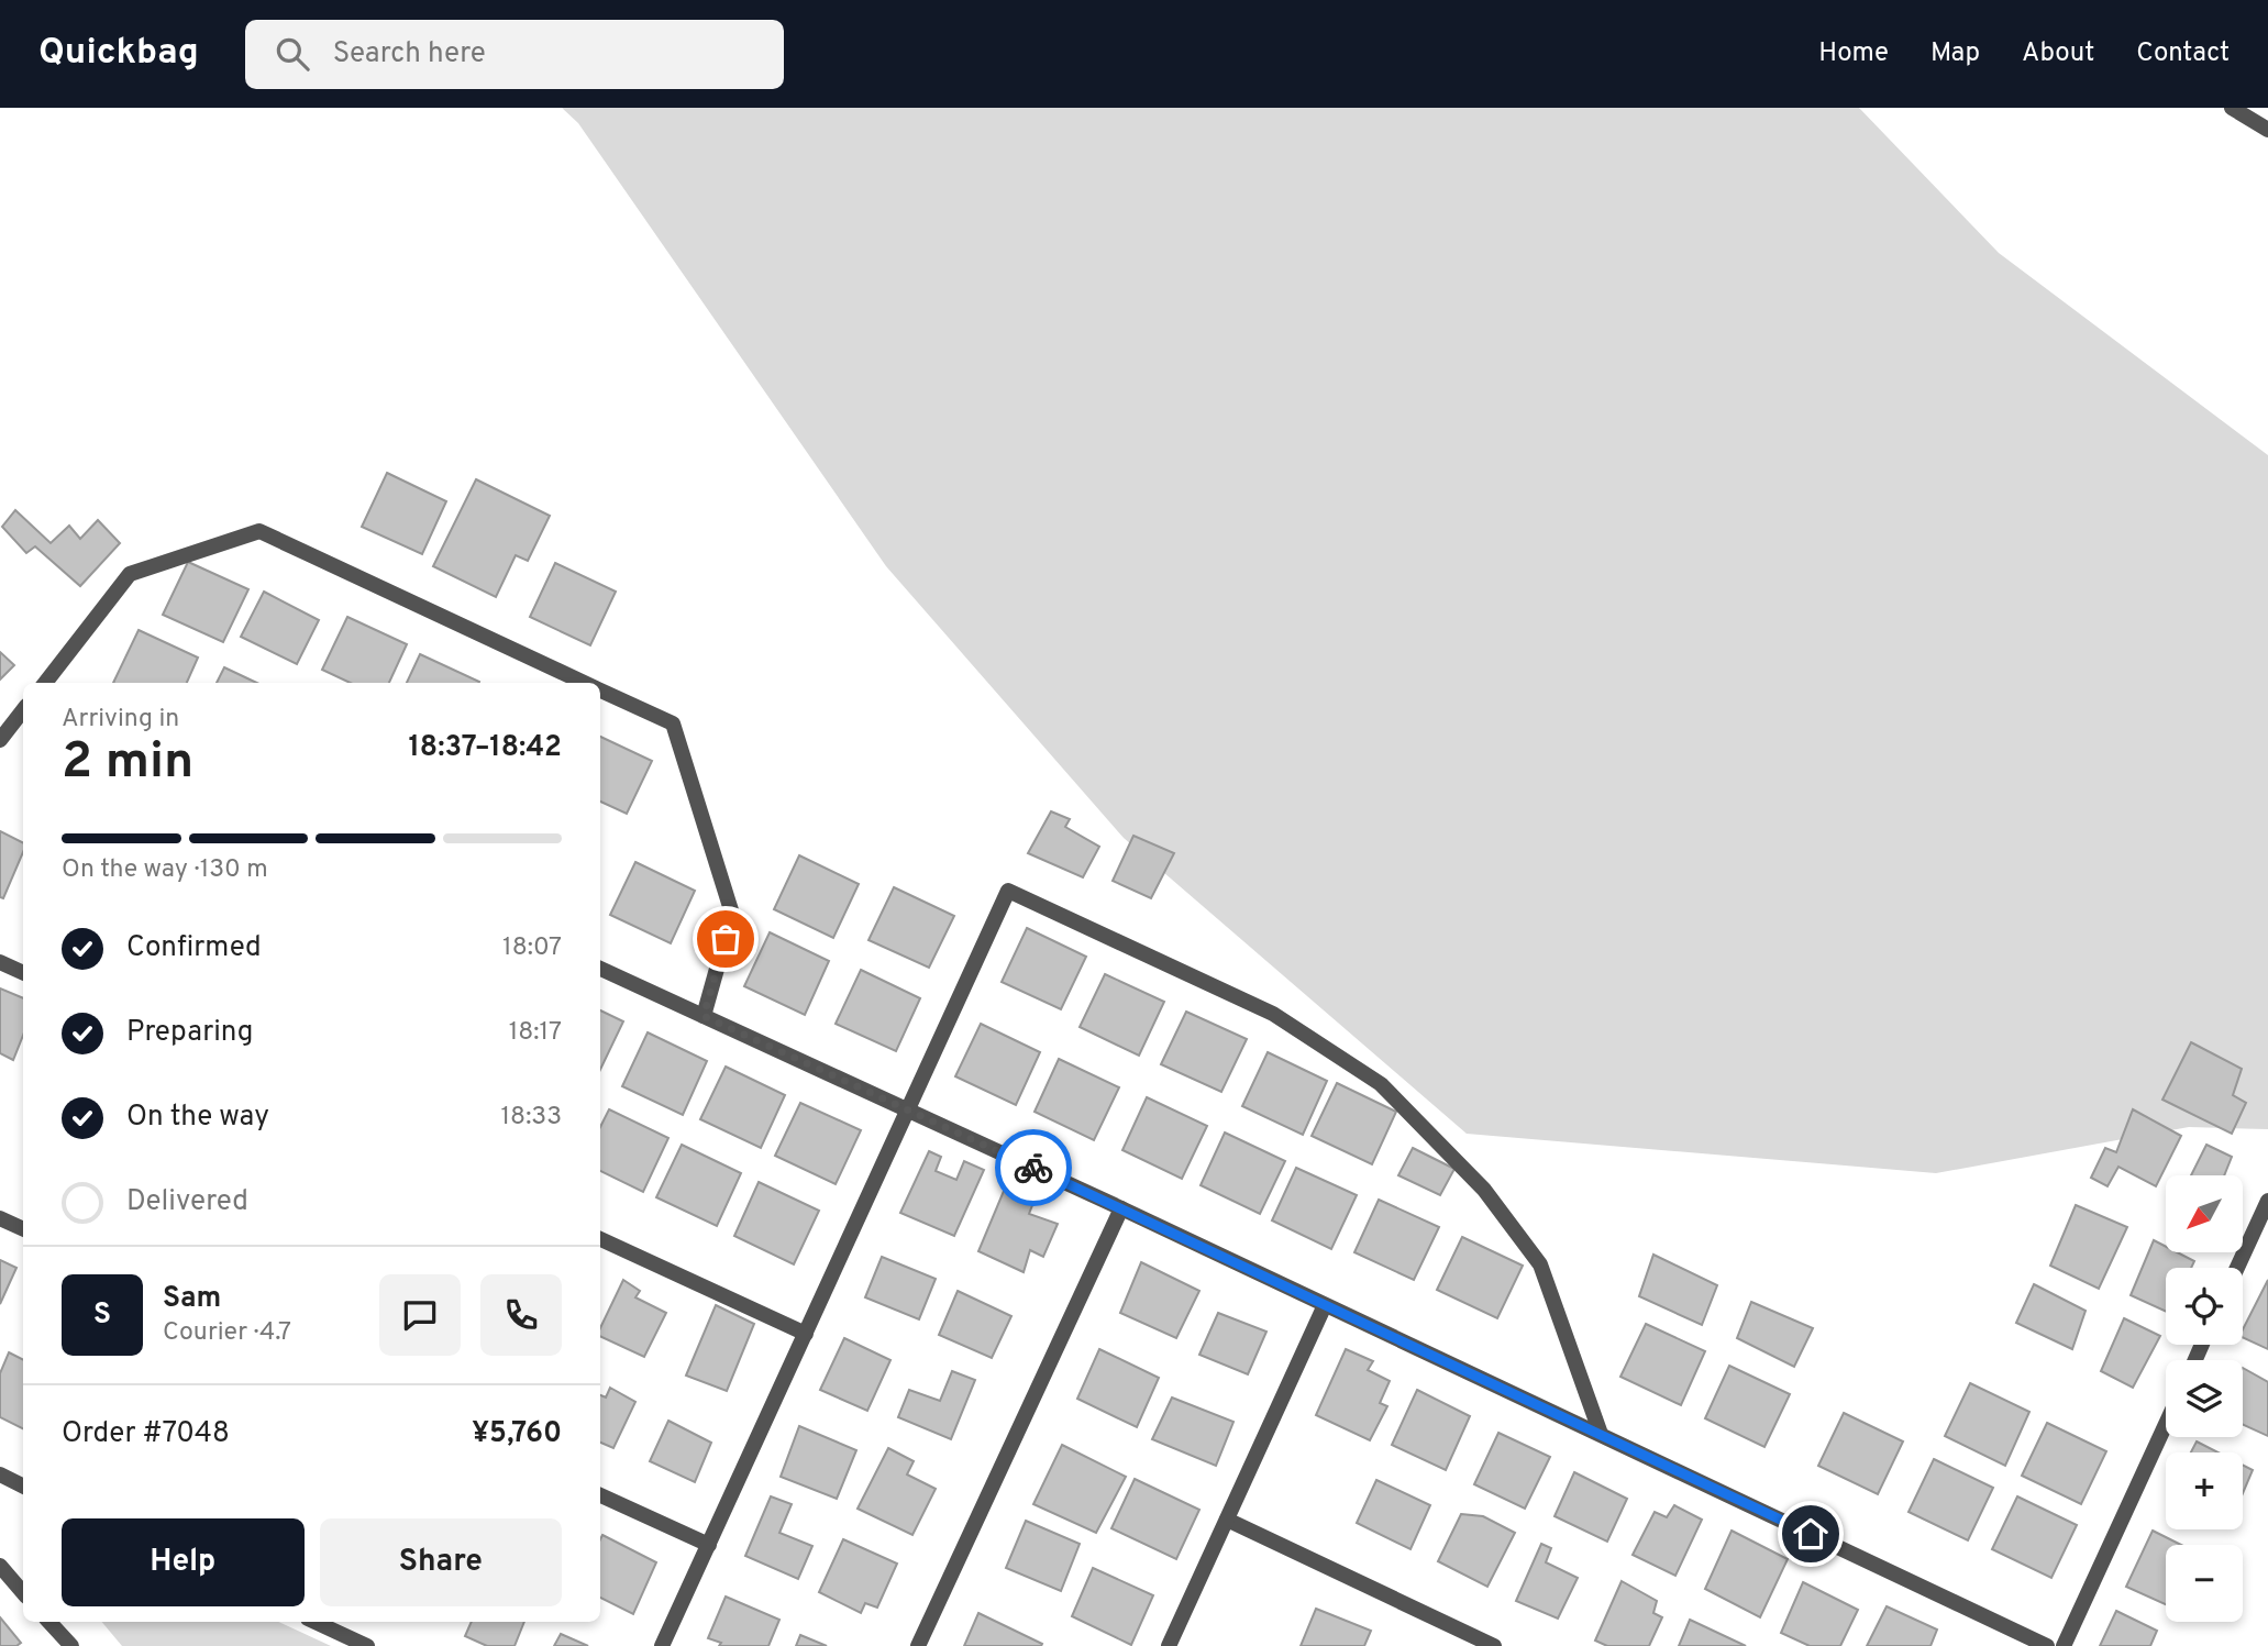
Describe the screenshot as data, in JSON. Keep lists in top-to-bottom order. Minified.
{"north":"bottom left","page":{"header":"Quickbag","search":"Search here","nav":["Home","Map","About","Contact"],"heading":["2 min","Arriving in","18:37–18:42"],"panel":["Sam","Courier · 4.7","Order #7048","¥5,760"],"bar":"On the way · 130 m","list":[["Confirmed","18:07"],["Preparing","18:17"],["On the way","18:33"],"Delivered"],"map_buttons":["+","−"],"round":"S","buttons":["Help","Share"]}}
